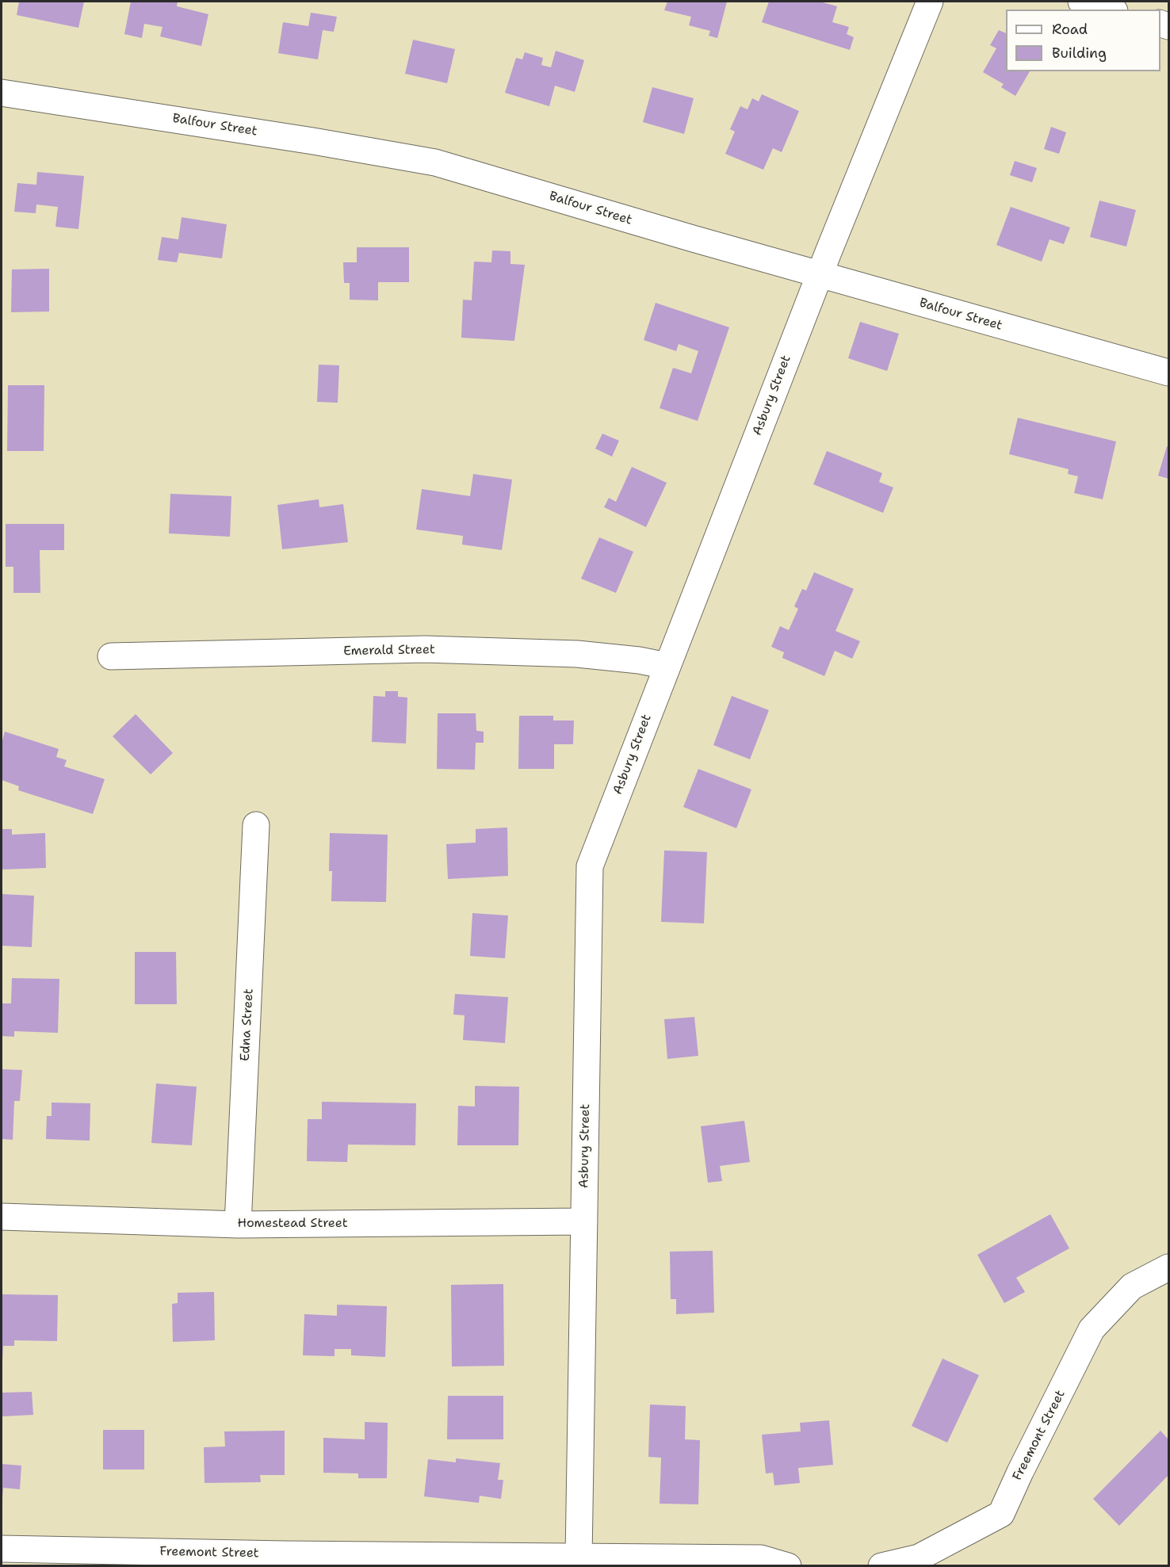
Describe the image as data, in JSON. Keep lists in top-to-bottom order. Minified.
{"streets":{"street":["Balfour Street","Asbury Street","Emerald Street","Edna Street","Homestead Street","Freemont Street"]},"crossings":[["Balfour Street","Asbury Street"],["Asbury Street","Emerald Street"],["Asbury Street","Homestead Street"],["Asbury Street","Freemont Street"],["Edna Street","Homestead Street"]],"legend":["Road","Building"]}
